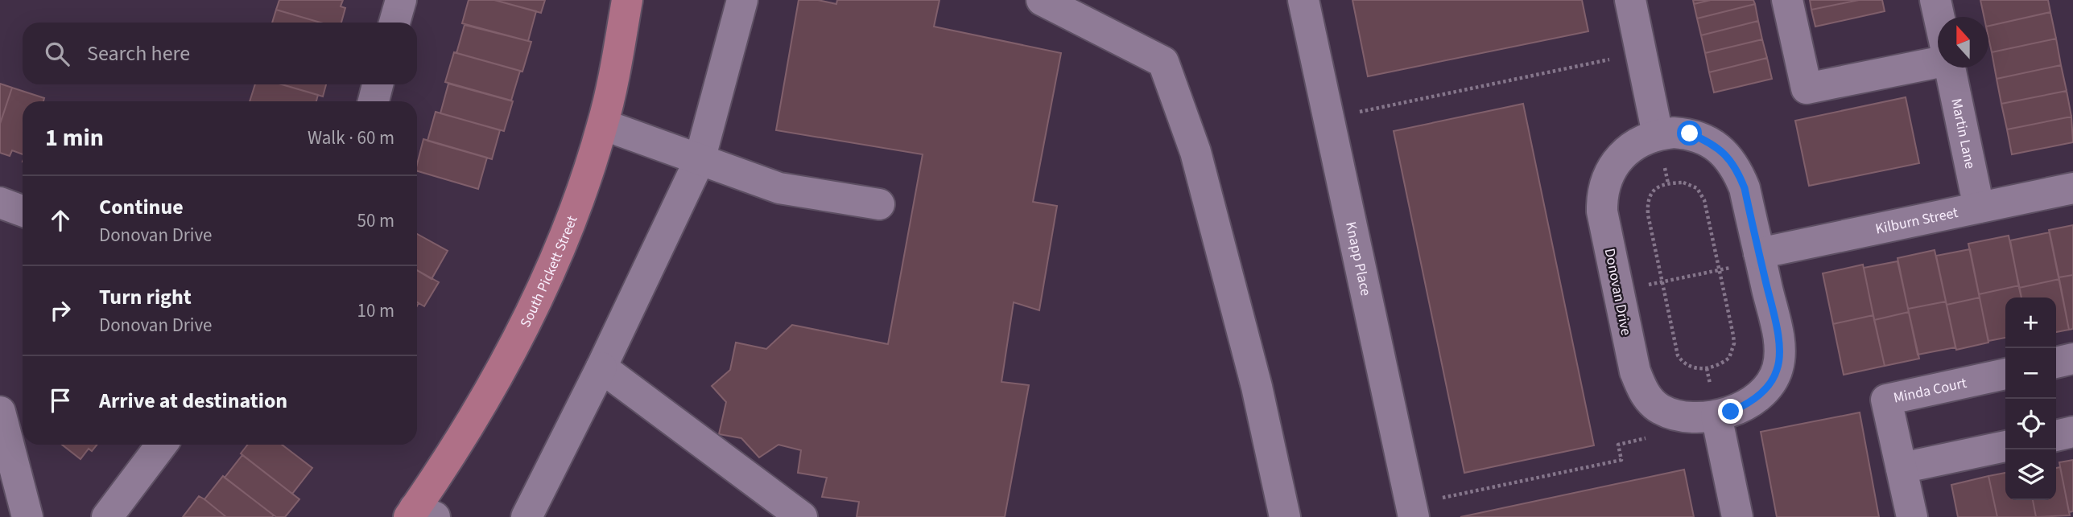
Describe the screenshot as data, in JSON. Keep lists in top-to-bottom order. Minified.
{"streets":{"main road":["South Pickett Street"],"street":["Martin Lane","Kilburn Street","Knapp Place","Donovan Drive","Minda Court"]},"crossings":[["Martin Lane","Kilburn Street"],["Kilburn Street","Donovan Drive"]],"north":"top","page":{"search":"Search here","heading":["1 min","Walk · 60 m"],"list":[["Continue","Donovan Drive","50 m"],["Turn right","Donovan Drive","10 m"],"Arrive at destination"],"map_buttons":["+","−"]}}
